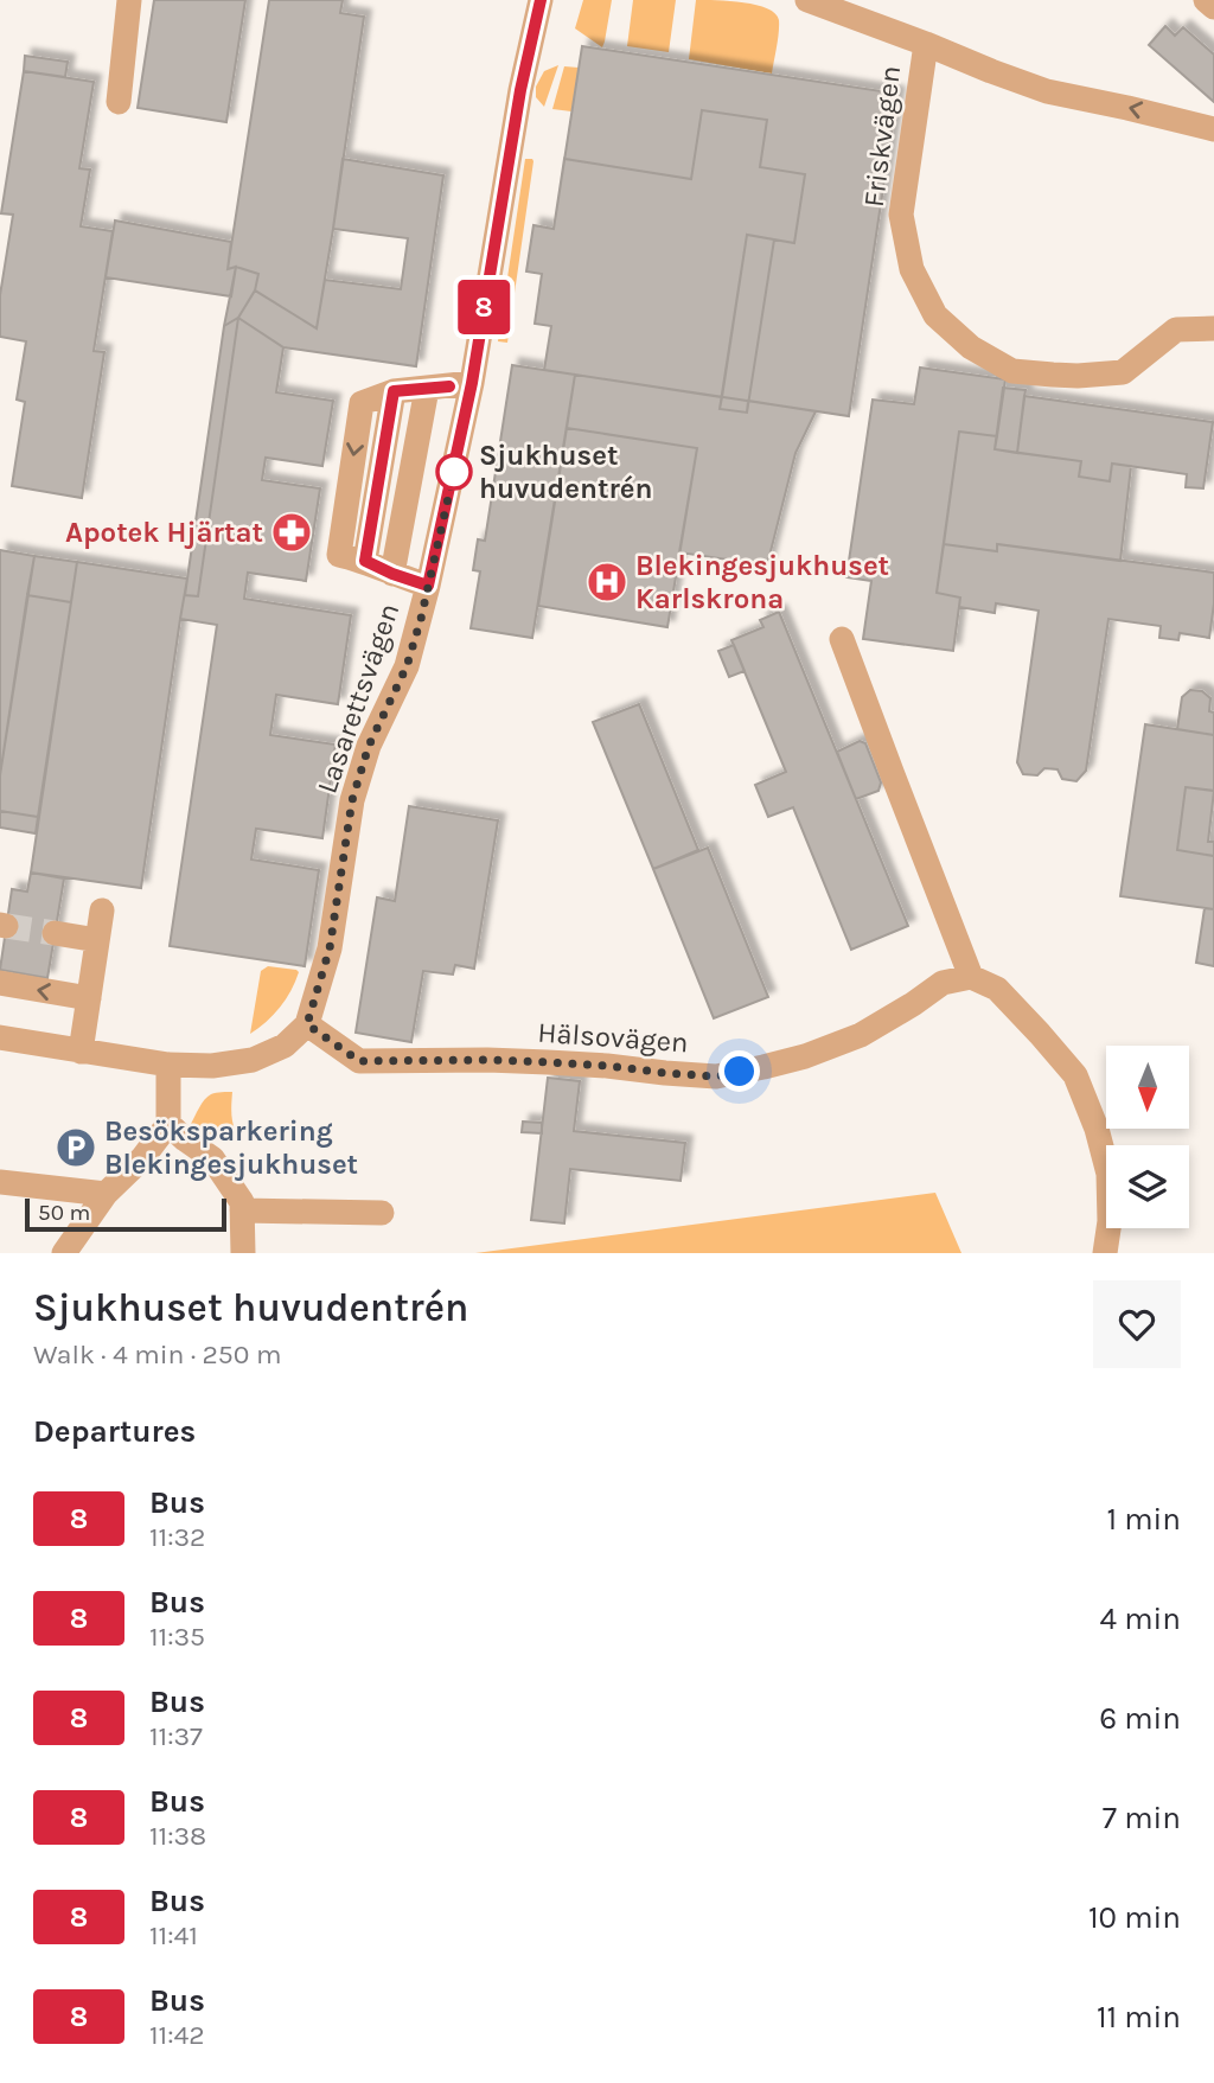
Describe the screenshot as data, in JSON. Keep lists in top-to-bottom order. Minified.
{"streets":{"street":["Friskvägen","Lasarettsvägen","Hälsovägen"]},"crossings":[["Lasarettsvägen","Hälsovägen"]],"places":{"other":["Sjukhuset huvudentrén"],"pharmacy":["Apotek Hjärtat"],"hospital":["Blekingesjukhuset Karlskrona"],"parking":["Besöksparkering Blekingesjukhuset"]},"lines":["bus line 8"],"scale_bar":"50 m","north":"bottom","page":{"on_map":"8","scale":"50 m","heading":[["Sjukhuset huvudentrén","Walk · 4 min · 250 m"],"Departures"],"list":[{"mark":"8","name":"Bus","note":"11:32","value":"1 min"},{"mark":"8","name":"Bus","note":"11:35","value":"4 min"},{"mark":"8","name":"Bus","note":"11:37","value":"6 min"},{"mark":"8","name":"Bus","note":"11:38","value":"7 min"},{"mark":"8","name":"Bus","note":"11:41","value":"10 min"},{"mark":"8","name":"Bus","note":"11:42","value":"11 min"}]}}
